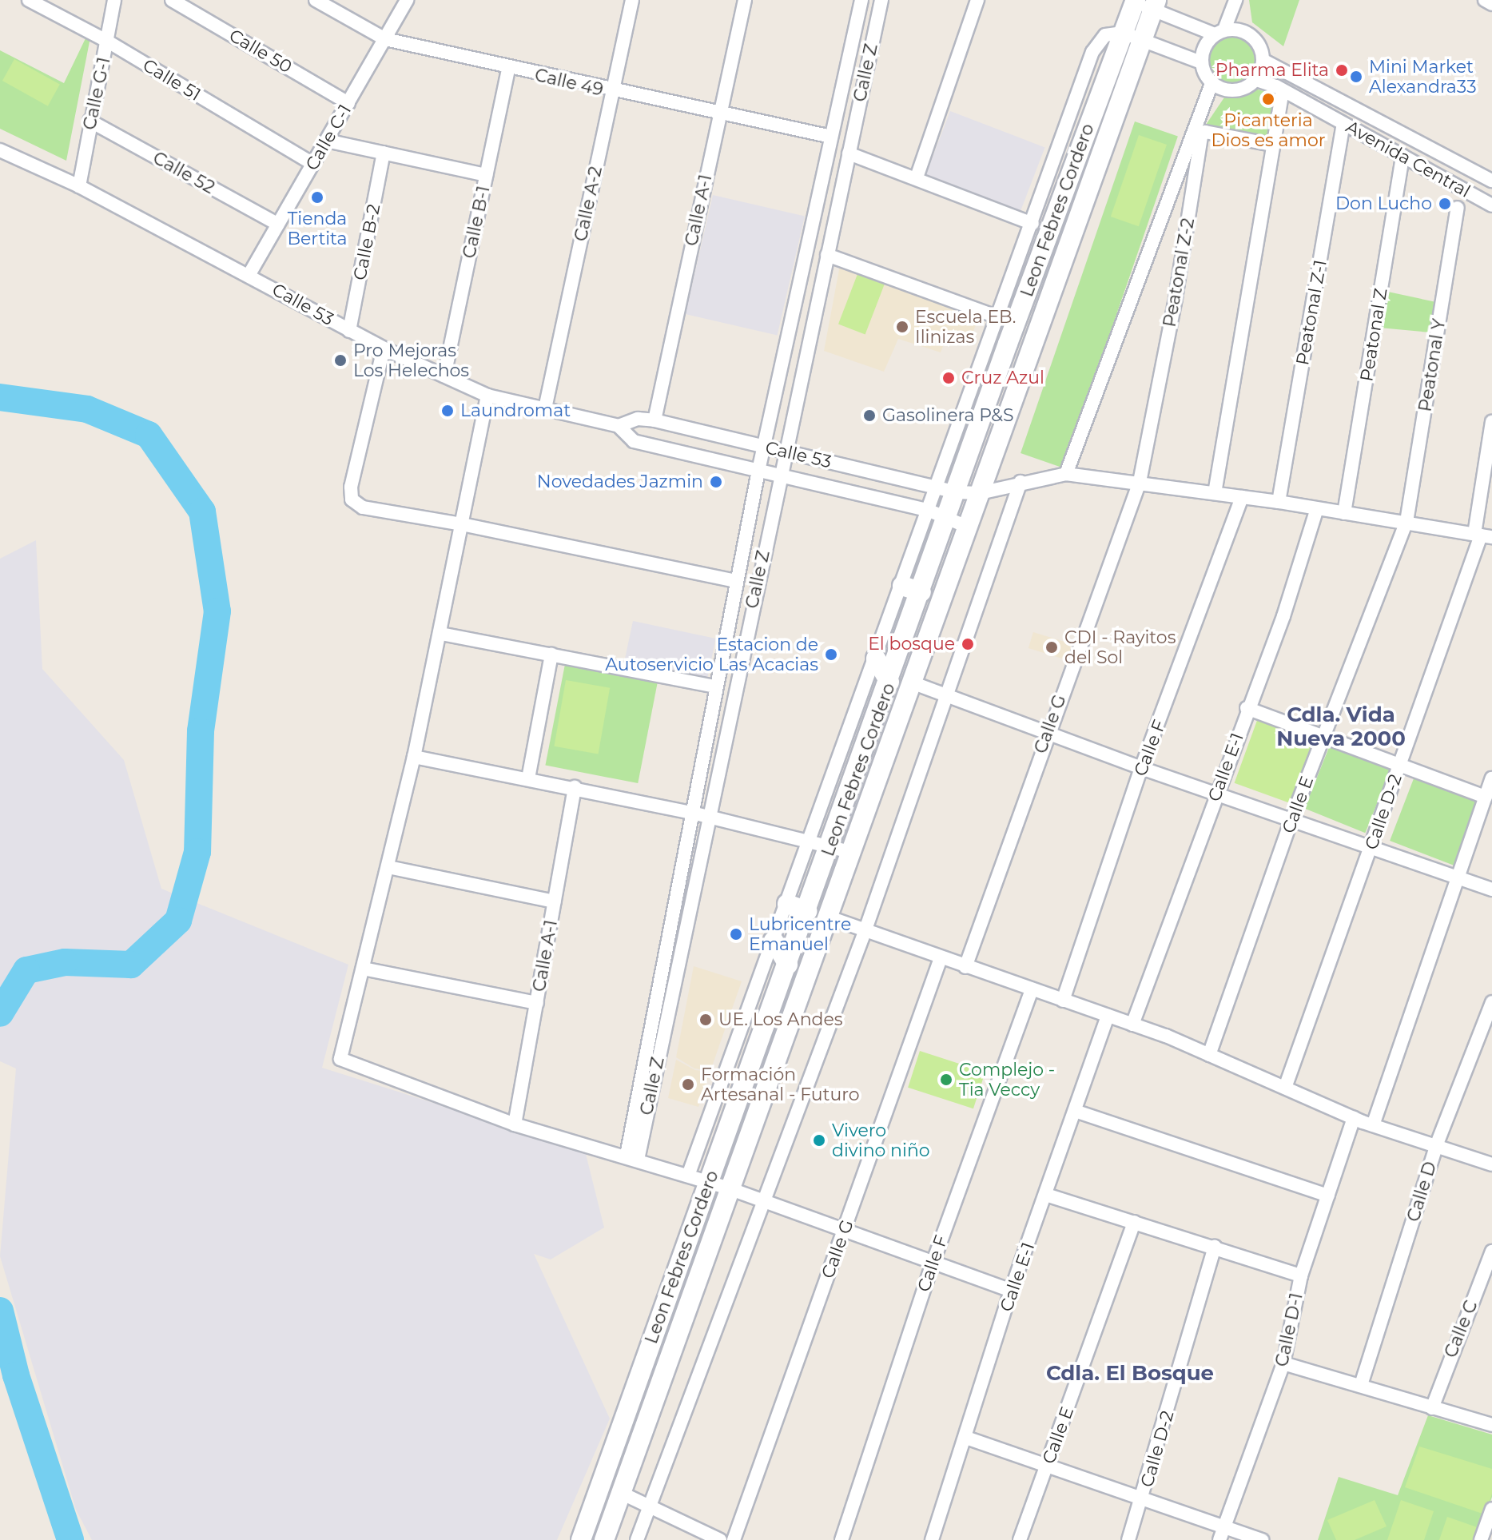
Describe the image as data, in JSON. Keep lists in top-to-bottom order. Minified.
{"streets":{"street":["Calle 50","Calle Z","Calle 51","Calle 49","Calle G-1","Calle C-1","Avenida Central","Calle 52","Calle A-2","Calle A-1","Leon Febres Cordero","Calle B-1","Calle B-2","Peatonal Z-2","Calle 53","Peatonal Z-1","Peatonal Z","Peatonal Y","Calle G","Calle F","Calle E-1","Calle E","Calle D-2","Calle D","Calle C","Calle D-1"]},"crossings":[["Calle 50","Calle C-1"],["Calle Z","Calle 49"],["Calle Z","Calle 53"],["Calle 51","Calle G-1"],["Calle 51","Calle C-1"],["Calle 49","Calle C-1"],["Calle 49","Calle A-2"],["Calle 49","Calle A-1"],["Calle 49","Calle B-1"],["Calle G-1","Calle 52"],["Calle G-1","Calle 53"],["Calle C-1","Calle 52"],["Calle C-1","Calle 53"],["Avenida Central","Peatonal Z-1"],["Avenida Central","Peatonal Z"],["Calle A-2","Calle 53"],["Calle A-1","Calle 53"],["Leon Febres Cordero","Calle 53"],["Calle B-1","Calle 53"],["Calle B-2","Calle 53"],["Peatonal Z-2","Calle 53"],["Peatonal Z-2","Calle G"],["Calle 53","Peatonal Z-1"],["Calle 53","Peatonal Z"],["Calle 53","Peatonal Y"],["Calle 53","Calle G"],["Calle 53","Calle F"],["Calle 53","Calle E-1"],["Calle 53","Calle E"],["Calle 53","Calle D-2"],["Peatonal Y","Calle E"]],"districts":["Cdla. Vida Nueva 2000","Cdla. El Bosque"],"places":["Pharma Elita","Mini Market Alexandra33","Picanteria Dios es amor","Tienda Bertita","Don Lucho","Escuela EB. Ilinizas","Pro Mejoras Los Helechos","Cruz Azul","Laundromat","Gasolinera P&S","Novedades Jazmin","El bosque","CDI - Rayitos del Sol","Estacion de Autoservicio Las Acacias","Lubricentre Emanuel","UE. Los Andes","Complejo - Tia Veccy","Formación Artesanal - Futuro","Vivero divino niño"]}
